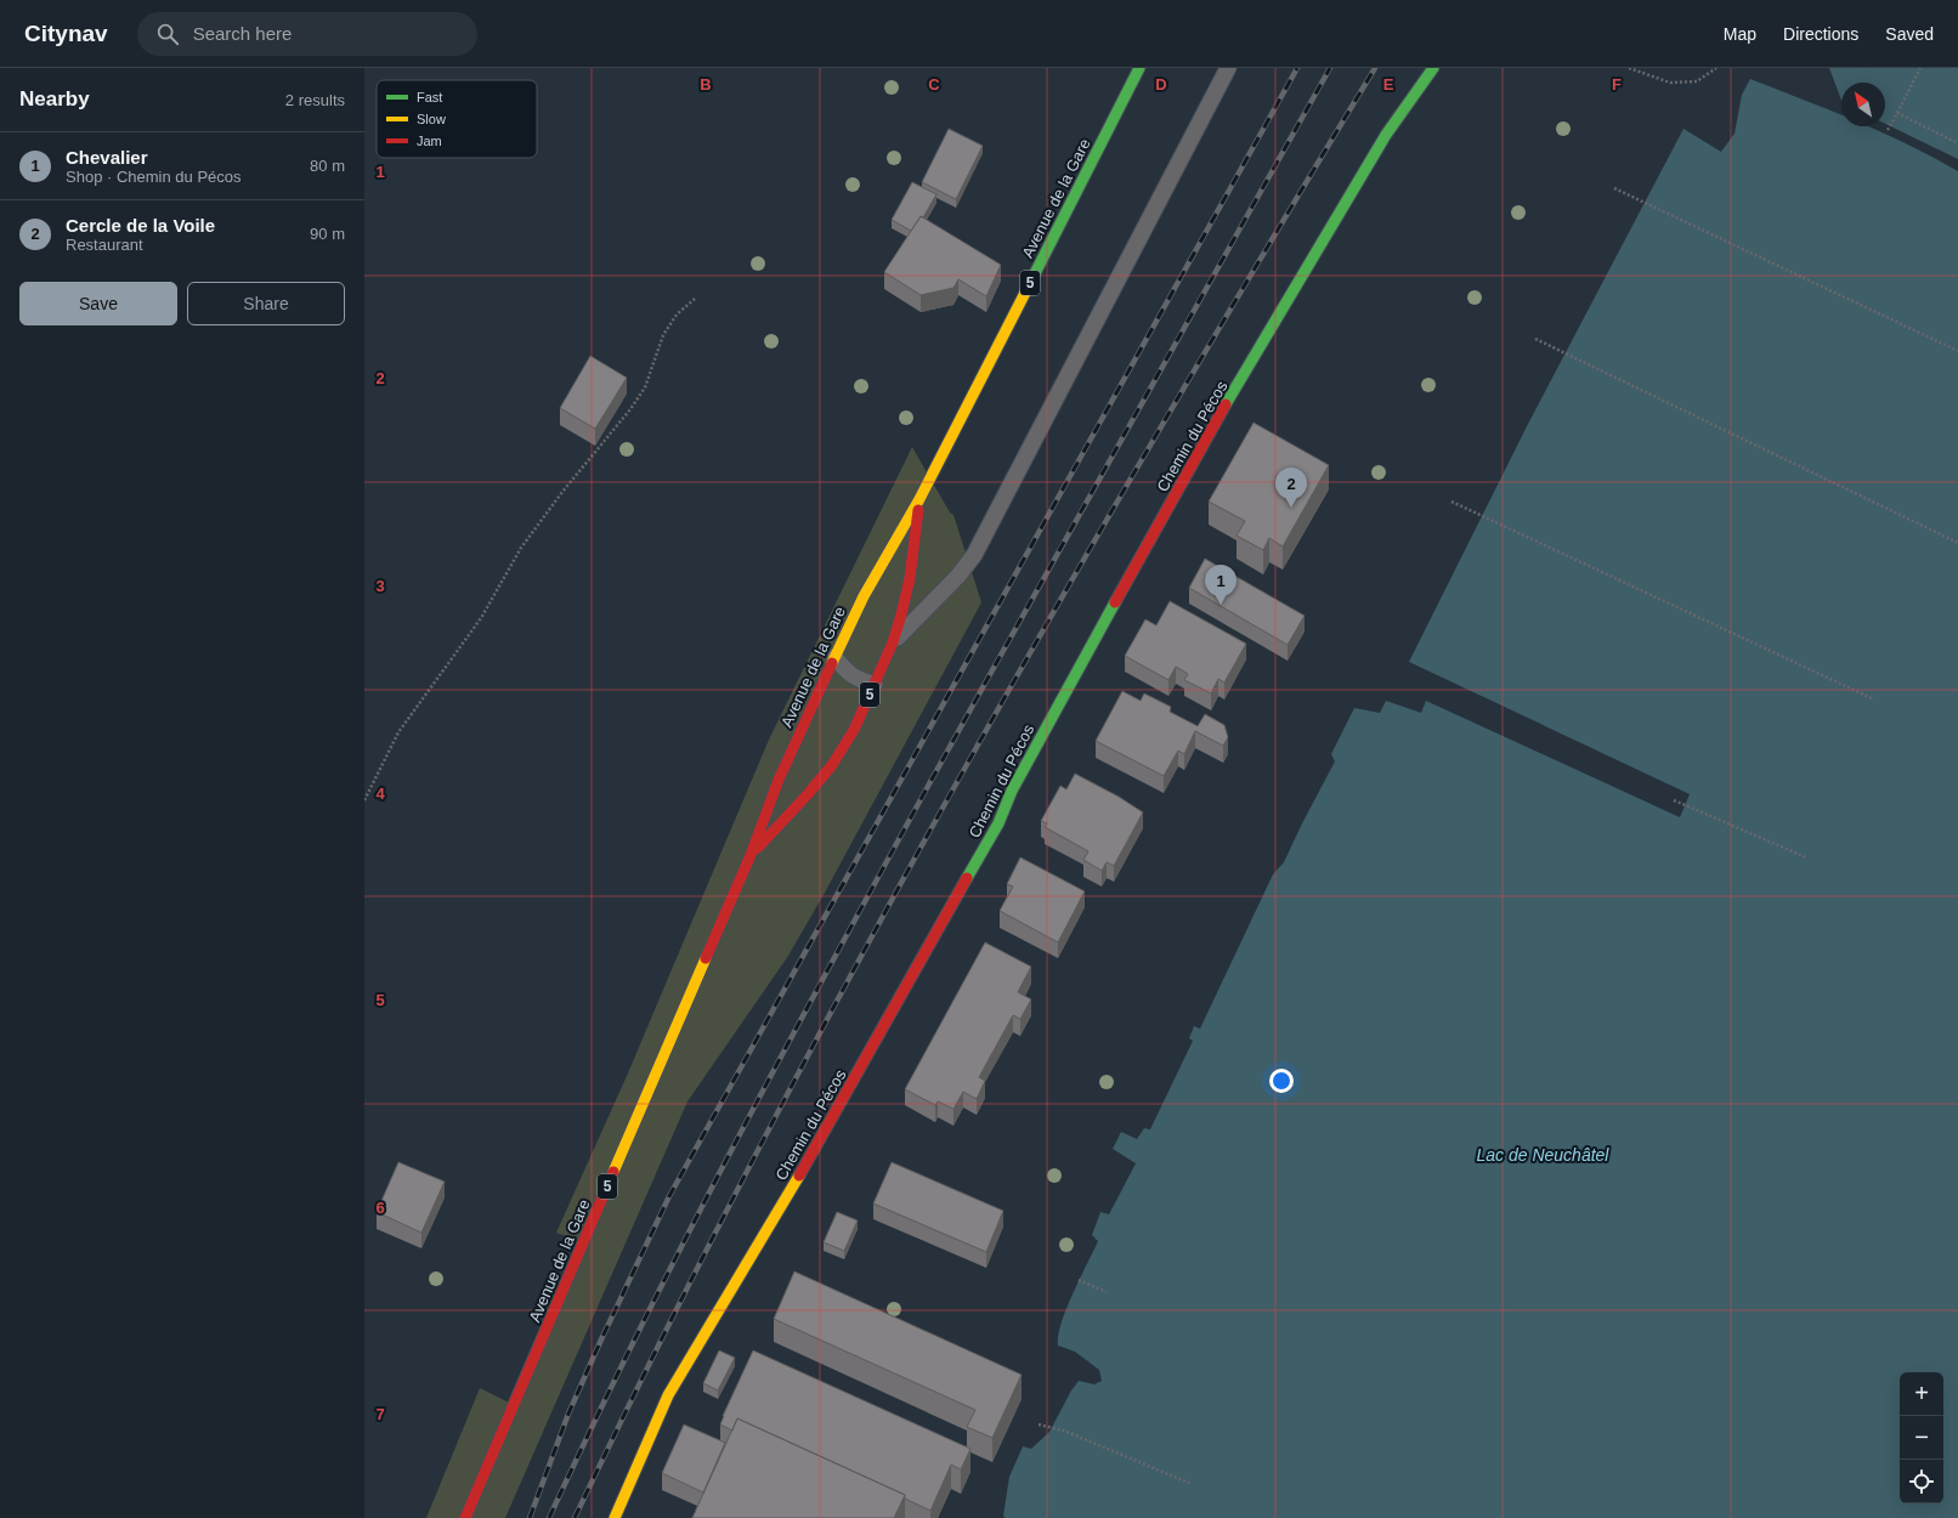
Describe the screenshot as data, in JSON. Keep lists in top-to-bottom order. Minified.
{"streets":{"main road":["Avenue de la Gare","5","Chemin du Pécos"]},"water":["Lac de Neuchâtel"],"legend":["Fast","Slow","Jam"],"north":"top left","page":{"header":"Citynav","search":"Search here","nav":["Map","Directions","Saved"],"heading":["Nearby","2 results"],"list":[{"mark":"1","name":"Chevalier","note":"Shop · Chemin du Pécos","value":"80 m"},{"mark":"2","name":"Cercle de la Voile","note":"Restaurant","value":"90 m"}],"buttons":["Save","Share"],"pins":["2","1"],"map_buttons":["+","−"]},"grid":{"columns":["B","C","D","E","F"],"rows":["1","2","3","4","5","6","7"]}}
